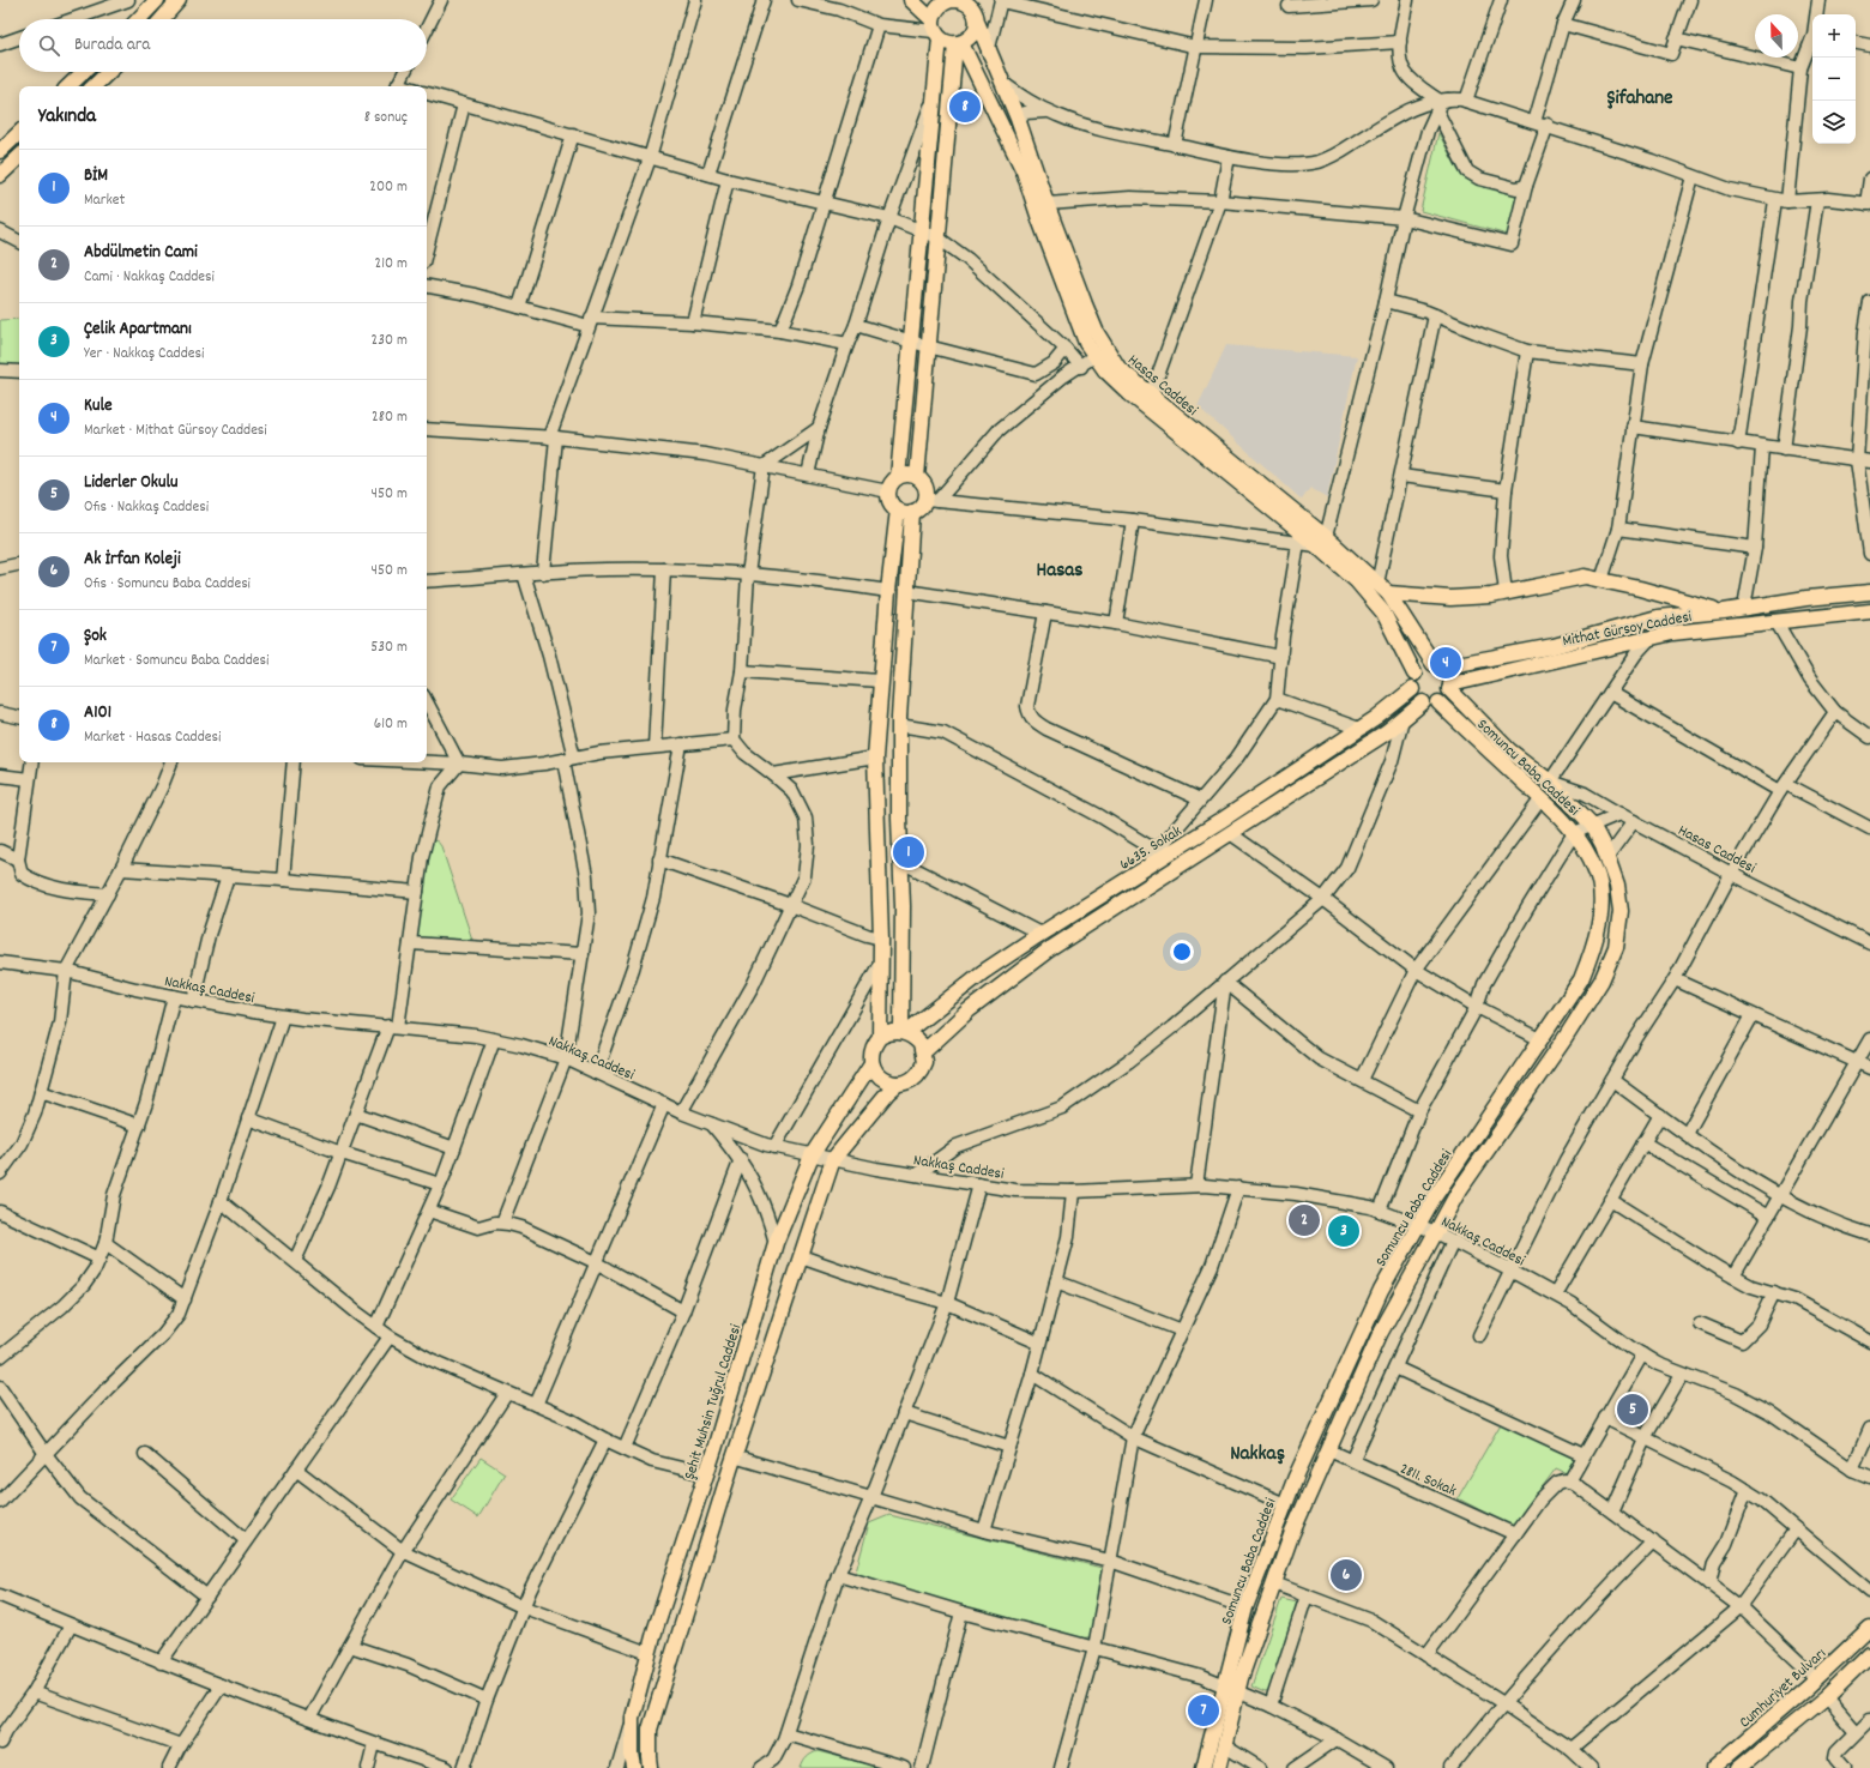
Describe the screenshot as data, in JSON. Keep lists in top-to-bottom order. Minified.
{"streets":{"main road":["Hasas Caddesi","Mithat Gürsoy Caddesi","Somuncu Baba Caddesi","6635. Sokak","Şehit Muhsin Tuğrul Caddesi","Cumhuriyet Bulvarı"],"street":["Nakkaş Caddesi","2811. Sokak"]},"crossings":[["Hasas Caddesi","Mithat Gürsoy Caddesi"],["Hasas Caddesi","Somuncu Baba Caddesi"],["Hasas Caddesi","6635. Sokak"],["Mithat Gürsoy Caddesi","Somuncu Baba Caddesi"],["Mithat Gürsoy Caddesi","6635. Sokak"],["Somuncu Baba Caddesi","6635. Sokak"],["Somuncu Baba Caddesi","Nakkaş Caddesi"],["Somuncu Baba Caddesi","2811. Sokak"],["6635. Sokak","Şehit Muhsin Tuğrul Caddesi"],["Nakkaş Caddesi","Şehit Muhsin Tuğrul Caddesi"]],"districts":["Şifahane","Hasas","Nakkaş"],"north":"top","page":{"map_buttons":["+","−"],"search":"Burada ara","heading":["Yakında","8 sonuç"],"pins":["8","4","1","2","3","5","6","7"],"list":[{"mark":"1","name":"BİM","note":"Market","value":"200 m"},{"mark":"2","name":"Abdülmetin Cami","note":"Cami · Nakkaş Caddesi","value":"210 m"},{"mark":"3","name":"Çelik Apartmanı","note":"Yer · Nakkaş Caddesi","value":"230 m"},{"mark":"4","name":"Kule","note":"Market · Mithat Gürsoy Caddesi","value":"280 m"},{"mark":"5","name":"Liderler Okulu","note":"Ofis · Nakkaş Caddesi","value":"450 m"},{"mark":"6","name":"Ak İrfan Koleji","note":"Ofis · Somuncu Baba Caddesi","value":"450 m"},{"mark":"7","name":"Şok","note":"Market · Somuncu Baba Caddesi","value":"530 m"},{"mark":"8","name":"A101","note":"Market · Hasas Caddesi","value":"610 m"}]}}
